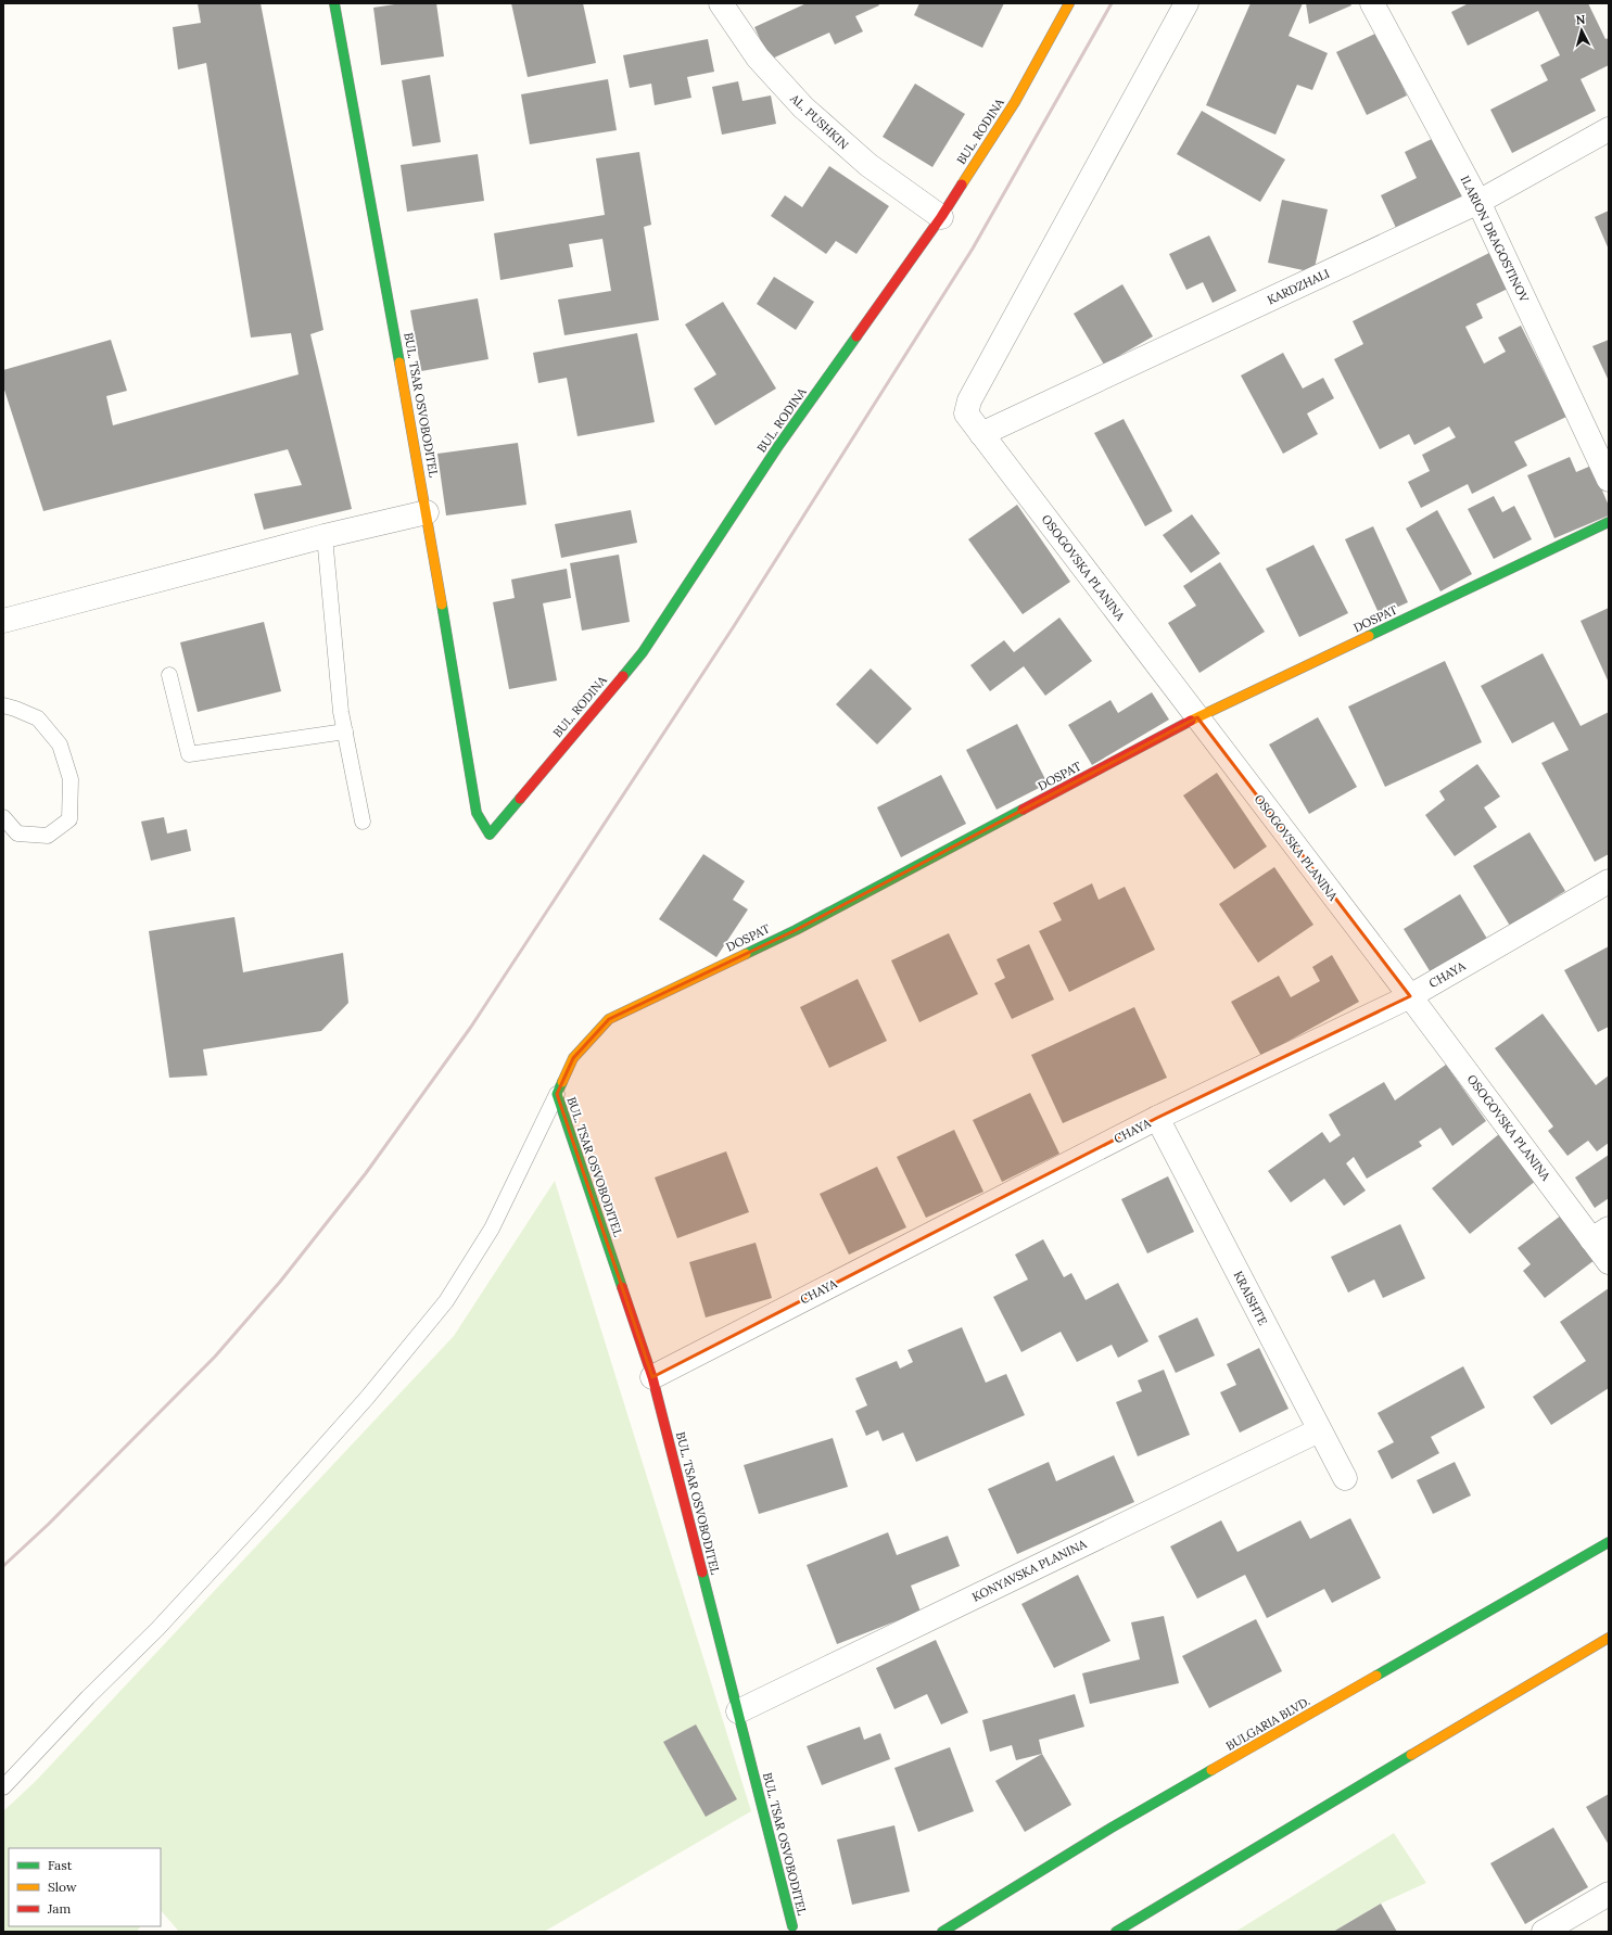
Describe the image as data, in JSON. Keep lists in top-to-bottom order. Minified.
{"streets":{"main road":["BUL. RODINA","BUL. TSAR OSVOBODITEL","DOSPAT","BULGARIA BLVD."],"street":["AL. PUSHKIN","ILARION DRAGOSTINOV","KARDZHALI","OSOGOVSKA PLANINA","CHAYA","KRAISHTE","KONYAVSKA PLANINA"]},"crossings":[["AL. PUSHKIN","BUL. RODINA"],["BUL. RODINA","BUL. TSAR OSVOBODITEL"],["ILARION DRAGOSTINOV","KARDZHALI"],["KARDZHALI","OSOGOVSKA PLANINA"],["BUL. TSAR OSVOBODITEL","DOSPAT"],["BUL. TSAR OSVOBODITEL","CHAYA"],["BUL. TSAR OSVOBODITEL","KONYAVSKA PLANINA"],["OSOGOVSKA PLANINA","DOSPAT"],["OSOGOVSKA PLANINA","CHAYA"],["CHAYA","KRAISHTE"],["KRAISHTE","KONYAVSKA PLANINA"]],"legend":["Fast","Slow","Jam"],"north":"top"}
